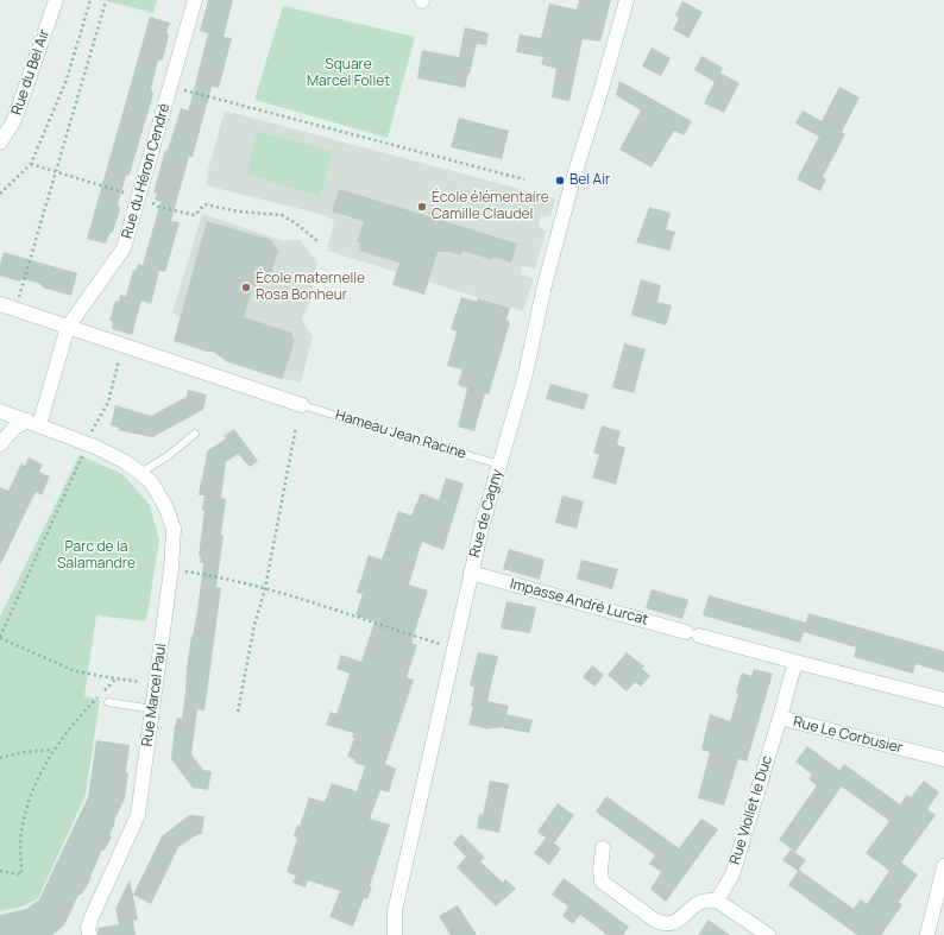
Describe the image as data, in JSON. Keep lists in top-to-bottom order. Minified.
{"streets":{"street":["Rue du Bel Air","Rue du Héron Cendré","Rue de Cagny","Impasse André Lurcat","Rue Marcel Paul","Rue Le Corbusier","Rue Viollet le Duc"],"lane":["Hameau Jean Racine"]},"crossings":[["Rue du Héron Cendré","Rue Marcel Paul"],["Hameau Jean Racine","Rue de Cagny"],["Rue de Cagny","Impasse André Lurcat"],["Impasse André Lurcat","Rue Le Corbusier"],["Rue Le Corbusier","Rue Viollet le Duc"]],"parks":["Square Marcel Follet","Parc de la Salamandre"],"places":["Bel Air","École élémentaire Camille Claudel","École maternelle Rosa Bonheur"]}
